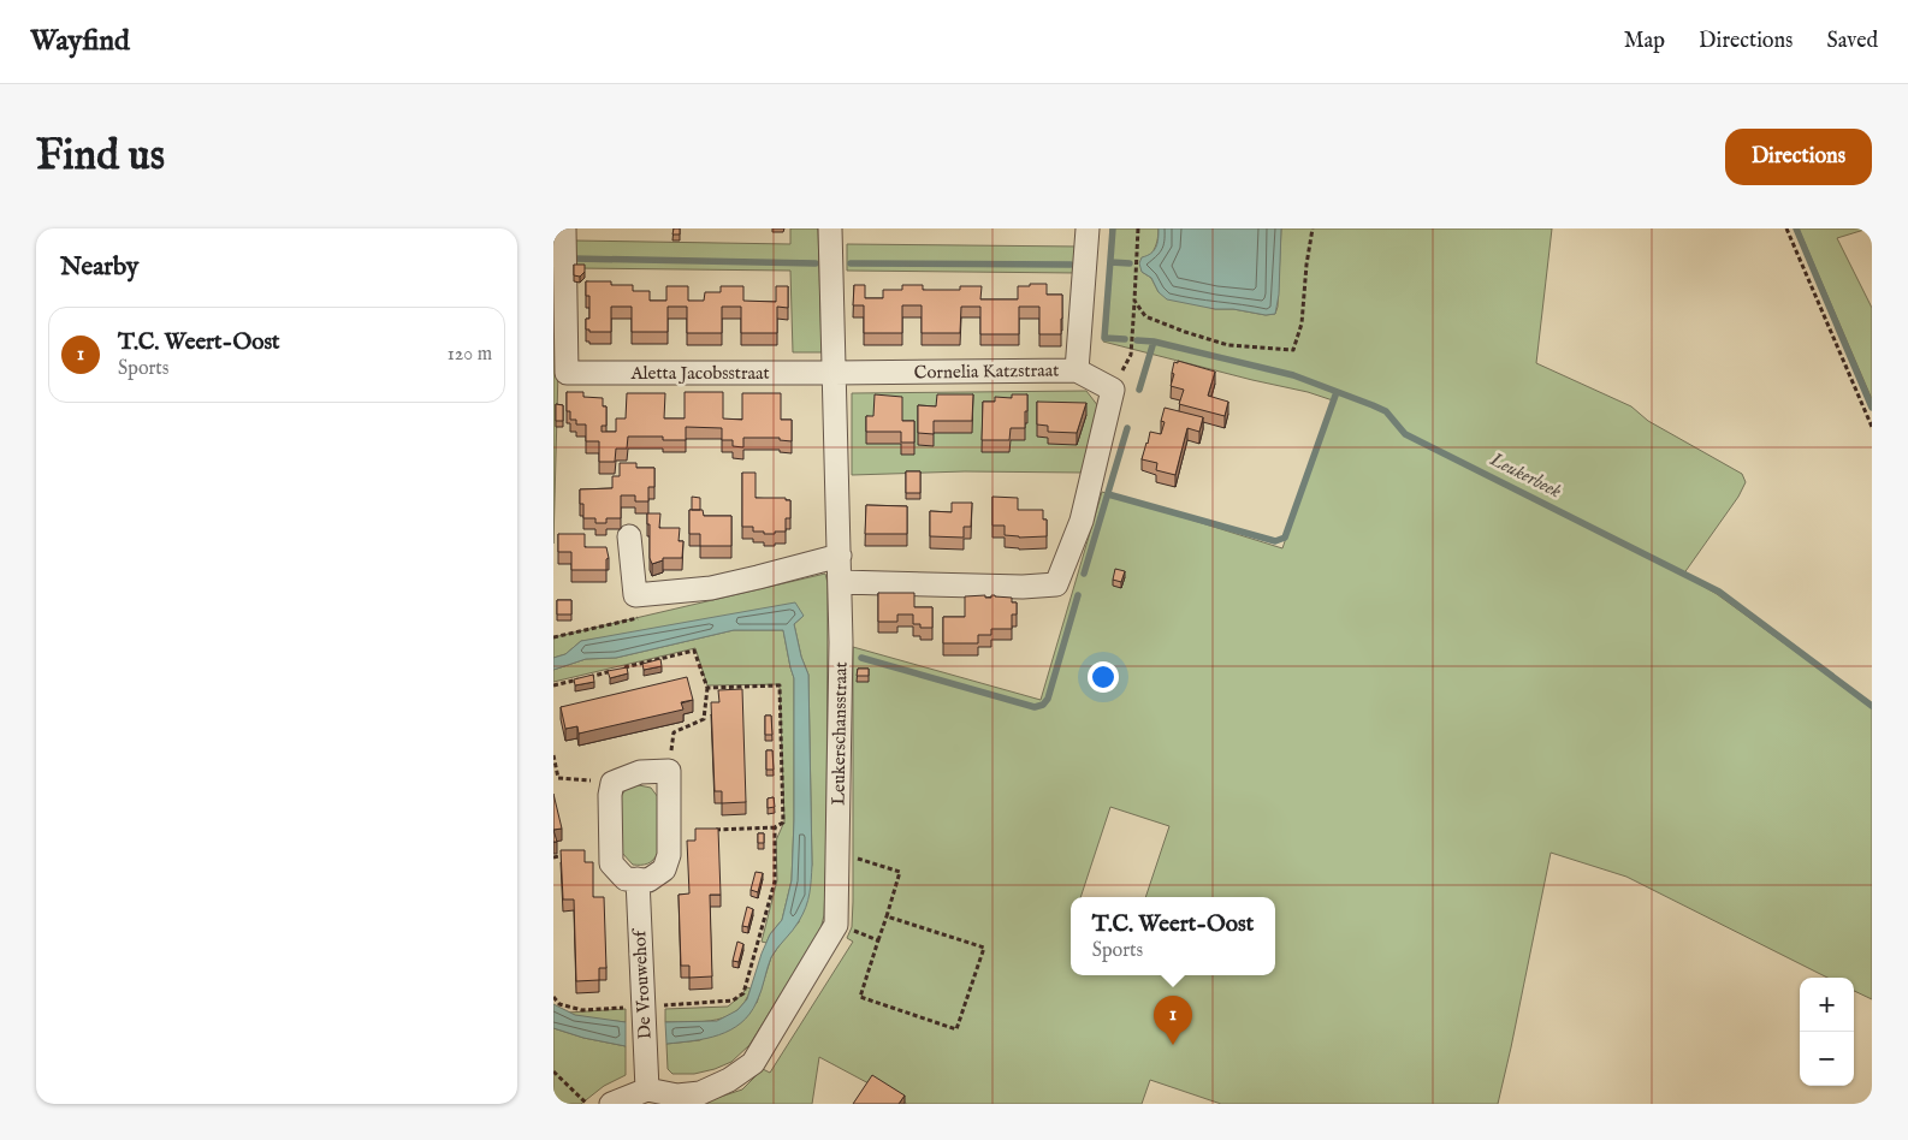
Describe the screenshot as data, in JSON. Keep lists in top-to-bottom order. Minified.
{"streets":{"street":["Cornelia Katzstraat","Aletta Jacobsstraat","Leukerschansstraat","De Vrouwehof"]},"crossings":[["Cornelia Katzstraat","Aletta Jacobsstraat"],["Cornelia Katzstraat","Leukerschansstraat"],["Aletta Jacobsstraat","Leukerschansstraat"],["Leukerschansstraat","De Vrouwehof"]],"water":["Leukerbeek"],"page":{"header":"Wayfind","nav":["Map","Directions","Saved"],"buttons":"Directions","title":"Find us","heading":"Nearby","list":[{"mark":"1","name":"T.C. Weert-Oost","note":"Sports","value":"120 m"}],"popup":["T.C. Weert-Oost","Sports"],"map_buttons":["+","−"],"pins":"1"}}
